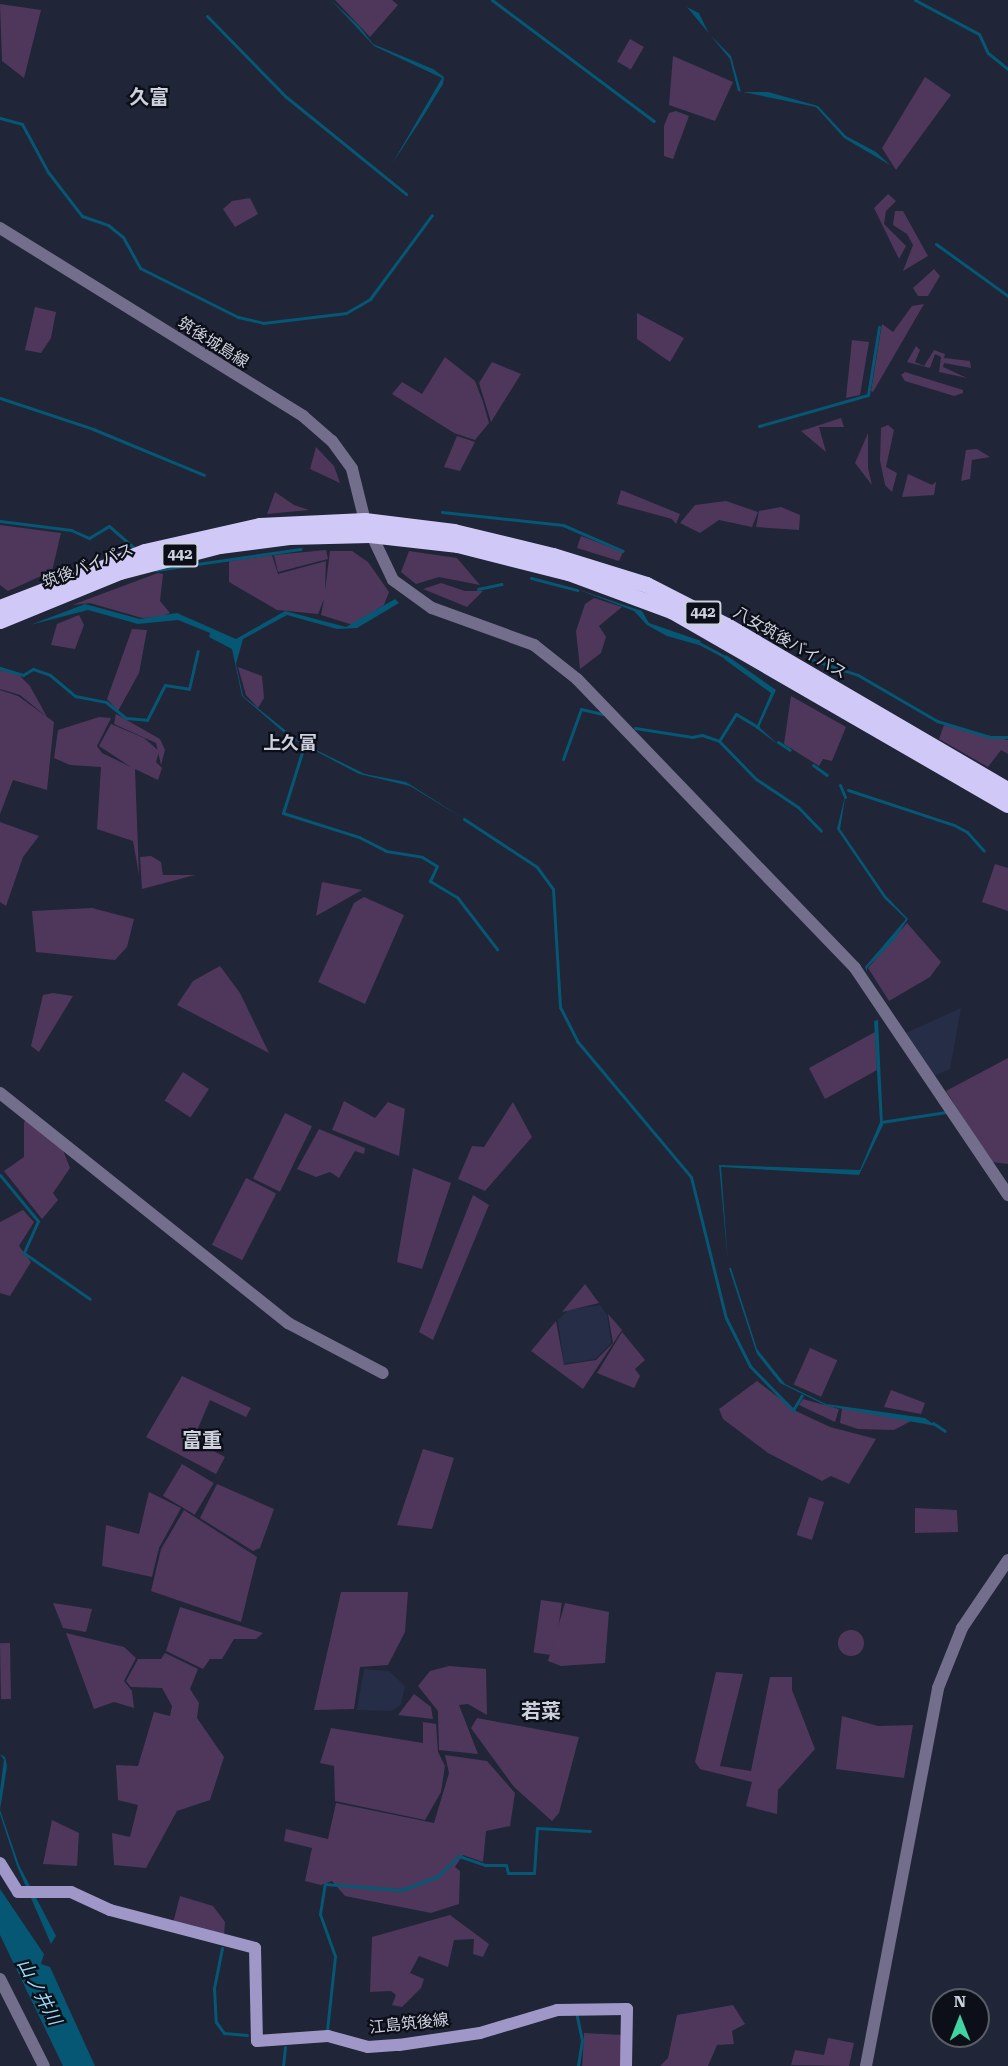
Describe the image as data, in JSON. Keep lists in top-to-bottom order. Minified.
{"streets":{"highway":["442","筑後バイパス","八女筑後バイパス"],"main road":["江島筑後線"],"street":["筑後城島線"]},"crossings":[["筑後城島線","筑後バイパス"],["筑後城島線","八女筑後バイパス"],["筑後バイパス","八女筑後バイパス"]],"districts":["久富","上久富","富重","若菜"],"water":["山ノ井川"],"north":"top"}
